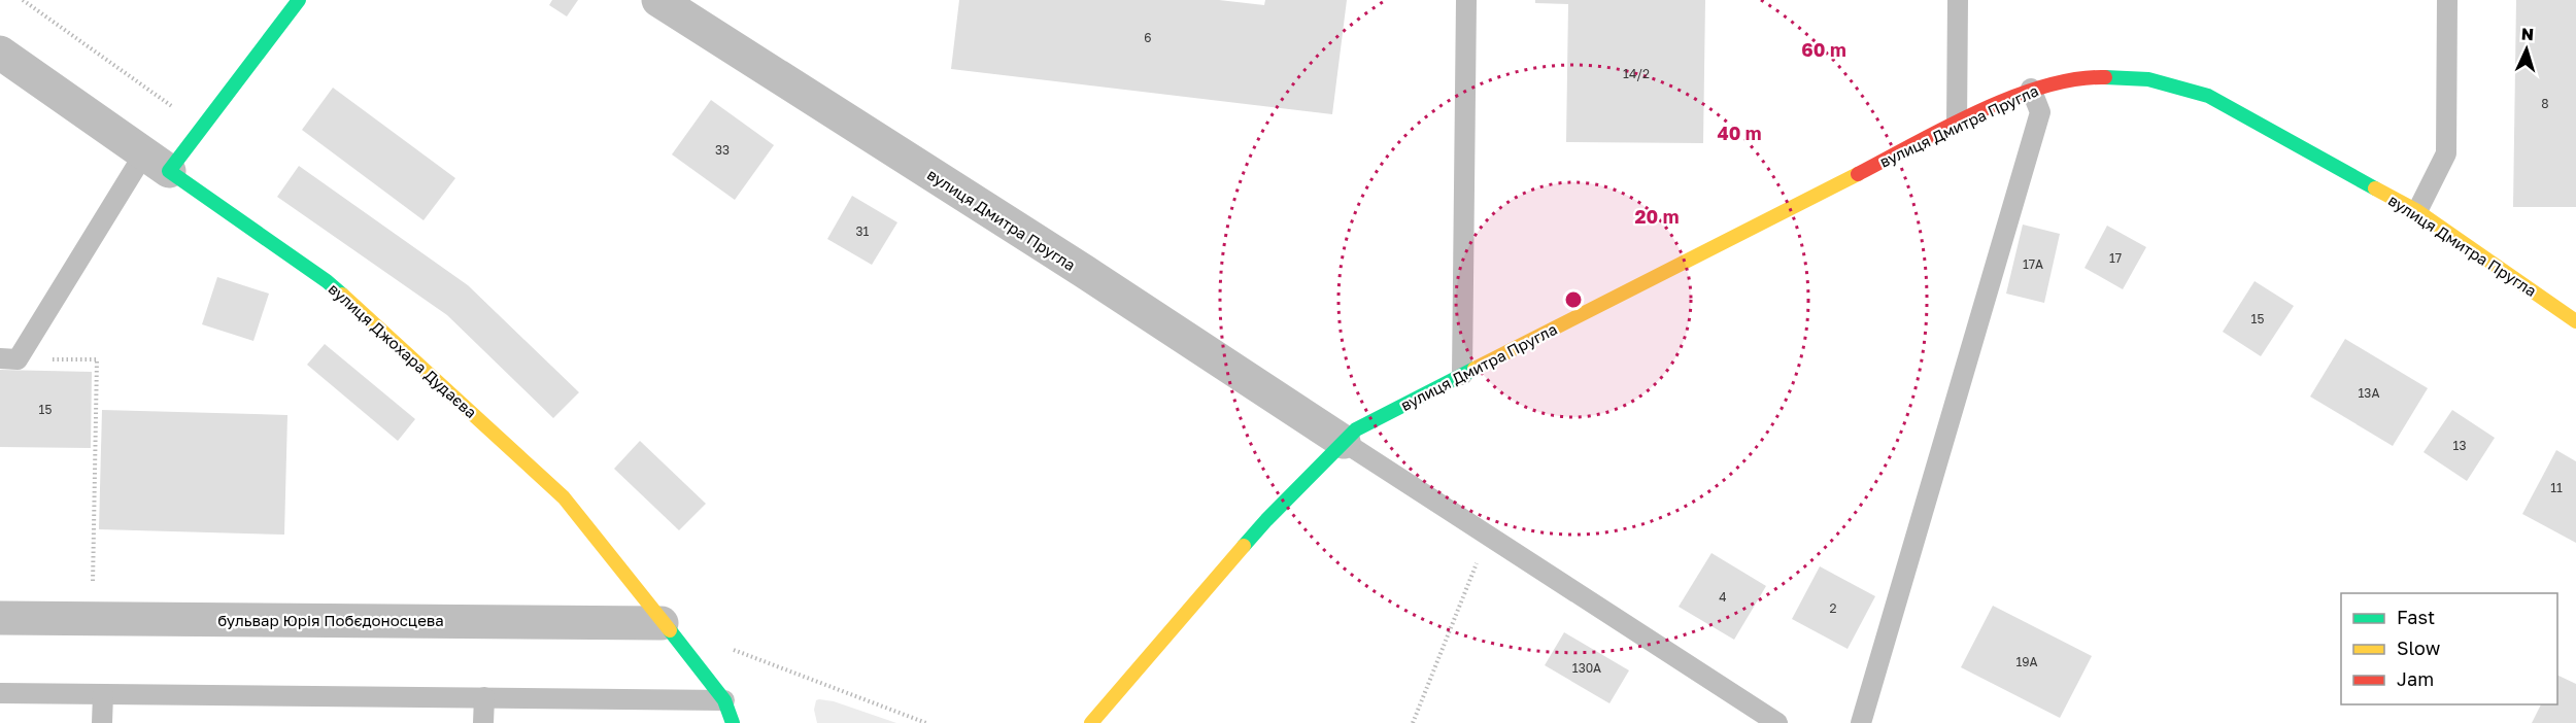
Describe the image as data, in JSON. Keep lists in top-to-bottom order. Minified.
{"streets":{"street":["вулиця Дмитра Пругла","вулиця Джохара Дудаєва","бульвар Юрія Побєдоносцева"]},"crossings":[["вулиця Джохара Дудаєва","бульвар Юрія Побєдоносцева"]],"house_numbers":["6","14/2","8","33","31","17","17А","15","13А","15","13","11","4","2","19А","130А"],"legend":["Fast","Slow","Jam"],"north":"top","rings":["60 m","40 m","20 m"]}
